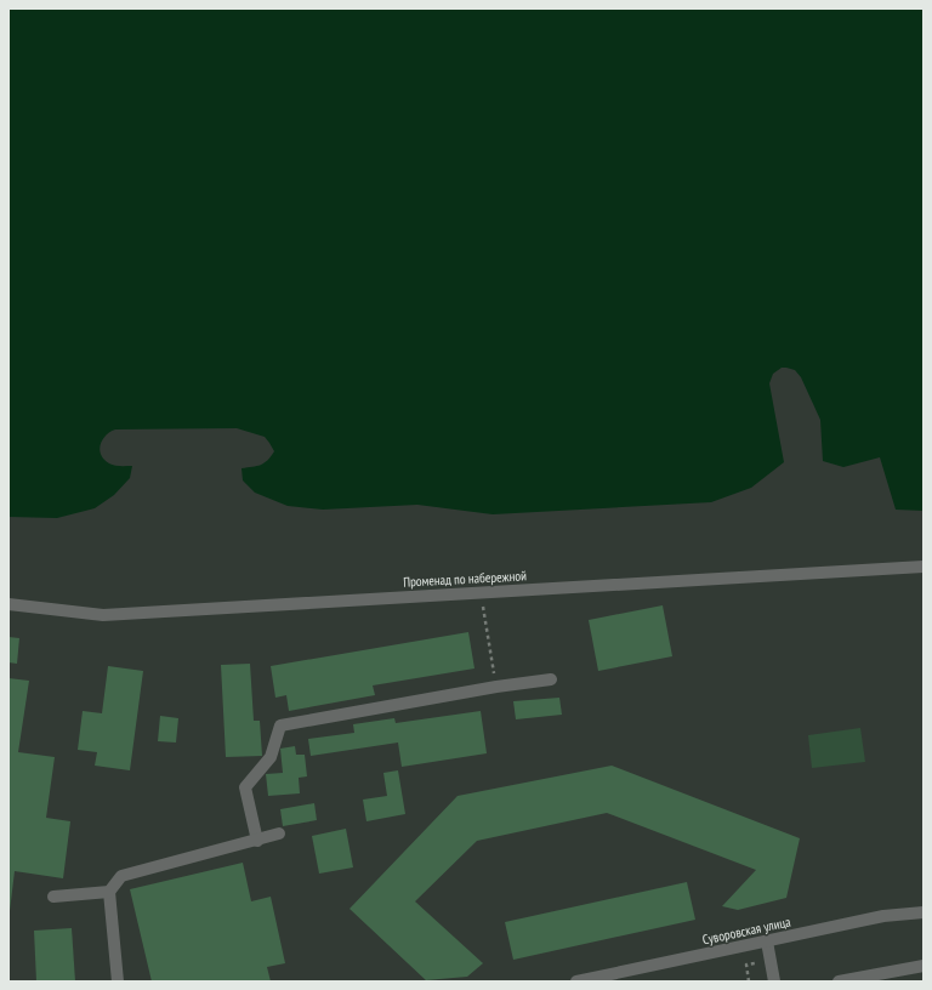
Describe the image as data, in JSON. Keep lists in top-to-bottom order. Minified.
{"streets":{"street":["Променад по набережной","Суворовская улица"]}}
